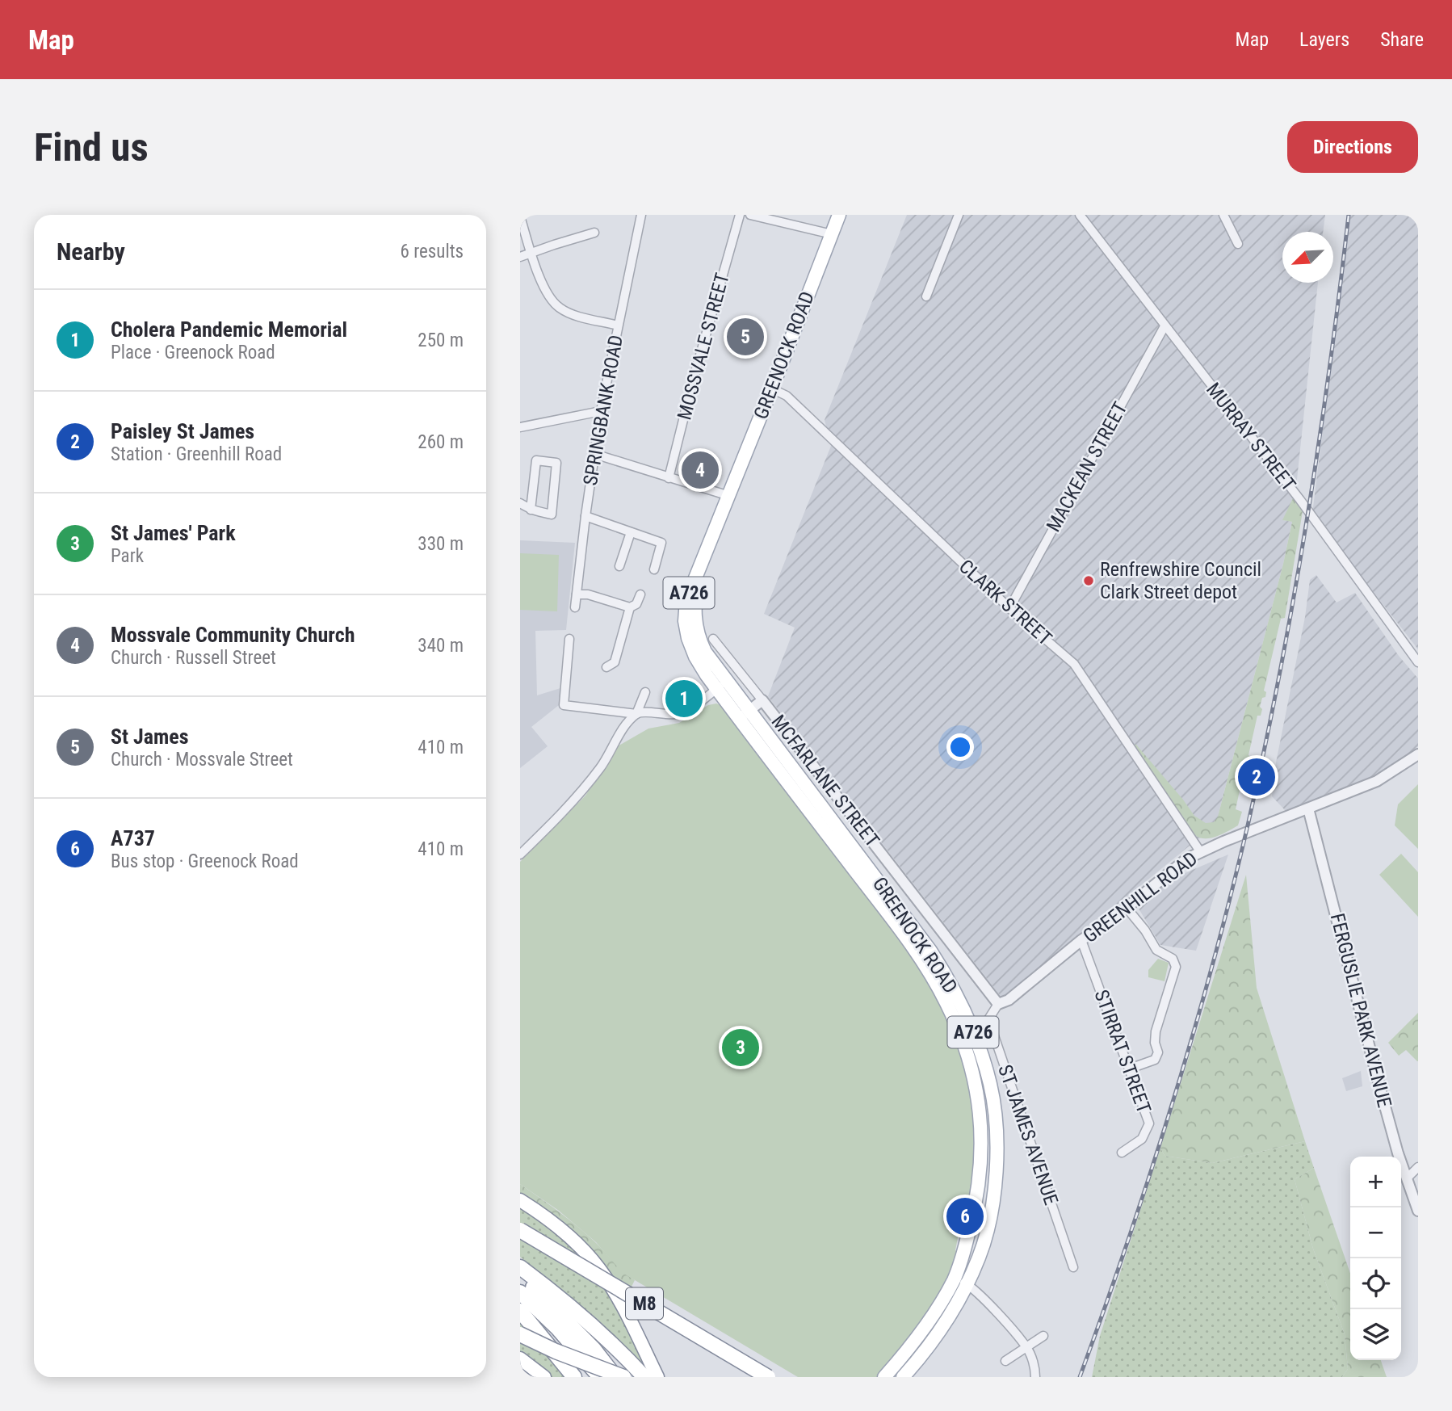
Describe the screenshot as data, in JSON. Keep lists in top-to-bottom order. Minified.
{"streets":{"highway":["M8"],"main road":["GREENOCK ROAD","A726"],"street":["MOSSVALE STREET","SPRINGBANK ROAD","MURRAY STREET","MACKEAN STREET","CLARK STREET","MCFARLANE STREET","GREENHILL ROAD","FERGUSLIE PARK AVENUE","STIRRAT STREET","ST JAMES AVENUE"]},"crossings":[["GREENOCK ROAD","CLARK STREET"],["MURRAY STREET","MACKEAN STREET"],["MACKEAN STREET","CLARK STREET"],["CLARK STREET","GREENHILL ROAD"],["MCFARLANE STREET","GREENHILL ROAD"],["MCFARLANE STREET","ST JAMES AVENUE"],["GREENHILL ROAD","FERGUSLIE PARK AVENUE"],["GREENHILL ROAD","STIRRAT STREET"],["GREENHILL ROAD","ST JAMES AVENUE"]],"places":["Renfrewshire Council Clark Street depot"],"north":"bottom left","page":{"header":"Map","nav":["Map","Layers","Share"],"buttons":"Directions","title":"Find us","heading":["Nearby","6 results"],"list":[{"mark":"1","name":"Cholera Pandemic Memorial","note":"Place · Greenock Road","value":"250 m"},{"mark":"2","name":"Paisley St James","note":"Station · Greenhill Road","value":"260 m"},{"mark":"3","name":"St James' Park","note":"Park","value":"330 m"},{"mark":"4","name":"Mossvale Community Church","note":"Church · Russell Street","value":"340 m"},{"mark":"5","name":"St James","note":"Church · Mossvale Street","value":"410 m"},{"mark":"6","name":"A737","note":"Bus stop · Greenock Road","value":"410 m"}],"pins":["5","4","1","2","3","6"],"map_buttons":["+","−"]}}
